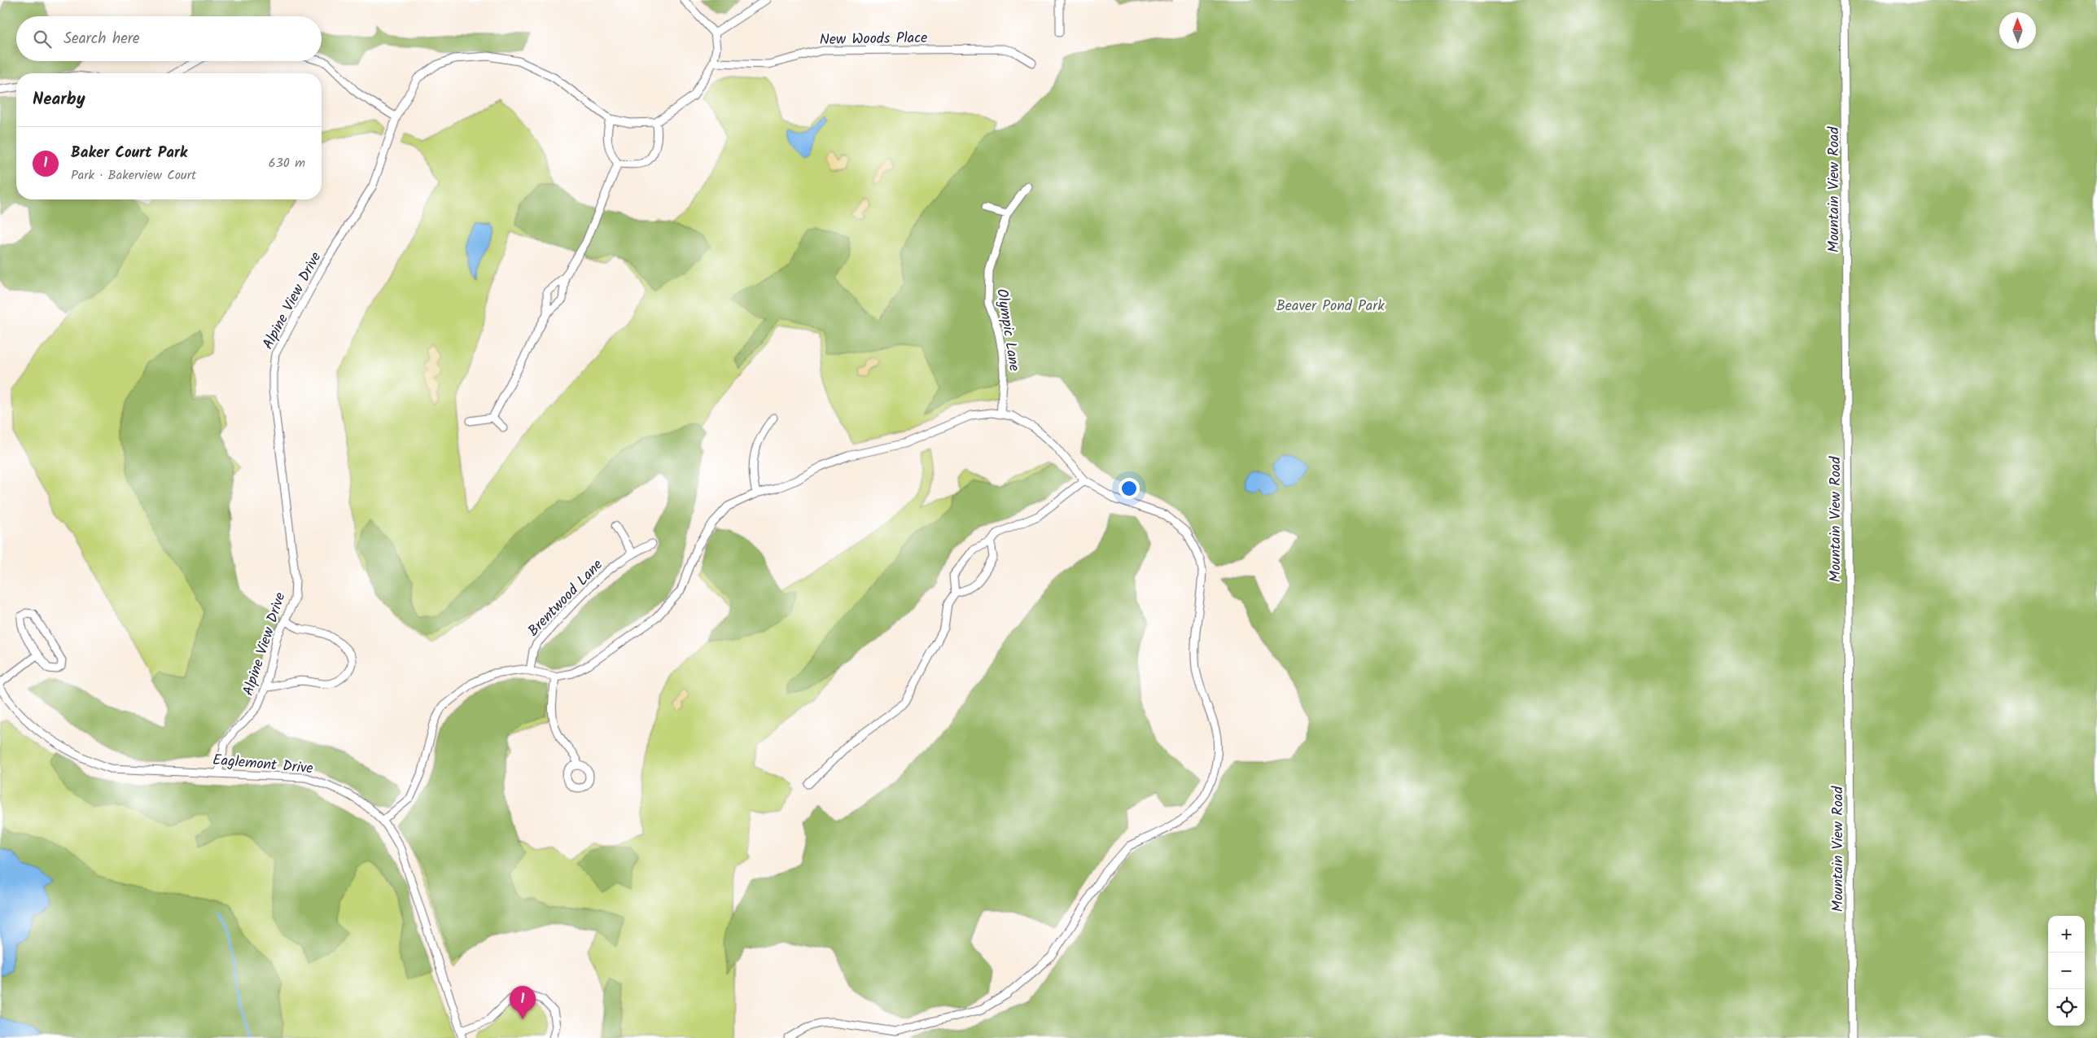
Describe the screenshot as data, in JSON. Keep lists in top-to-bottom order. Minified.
{"streets":{"street":["New Woods Place","Mountain View Road","Alpine View Drive","Olympic Lane","Brentwood Lane","Eaglemont Drive"]},"crossings":[["Alpine View Drive","Eaglemont Drive"]],"parks":["Beaver Pond Park"],"north":"top","page":{"search":"Search here","heading":"Nearby","list":[{"mark":"1","name":"Baker Court Park","note":"Park · Bakerview Court","value":"630 m"}],"map_buttons":["+","−"],"pins":"1"}}
